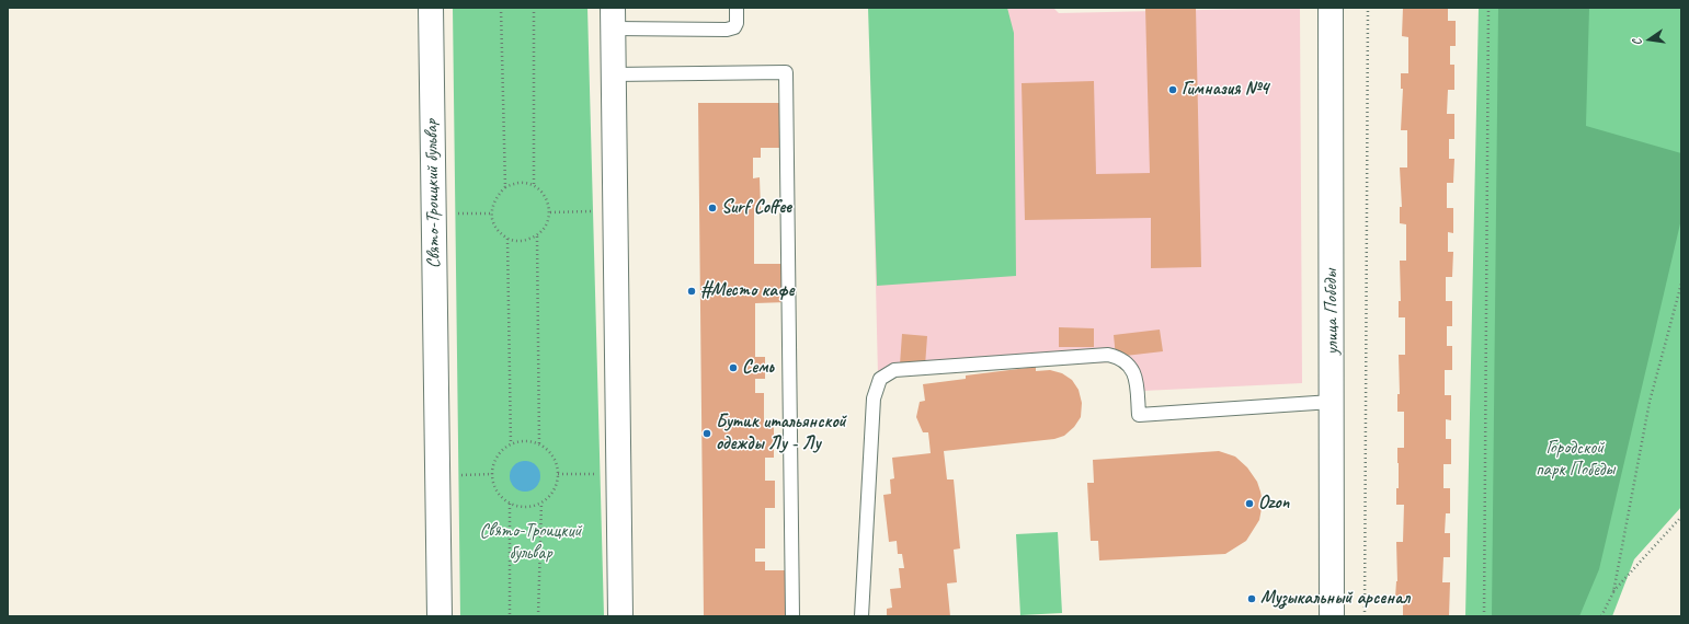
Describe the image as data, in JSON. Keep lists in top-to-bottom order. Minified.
{"streets":{"street":["Свято-Троицкий бульвар","улица Победы"]},"parks":["Городской парк Победы","Свято-Троицкий бульвар"],"places":["Гимназия №4","Surf Coffee","#Место кафе","Семь","Бутик итальянской одежды Лу - Лу","Ozon","Музыкальный арсенал"],"north":"left"}
